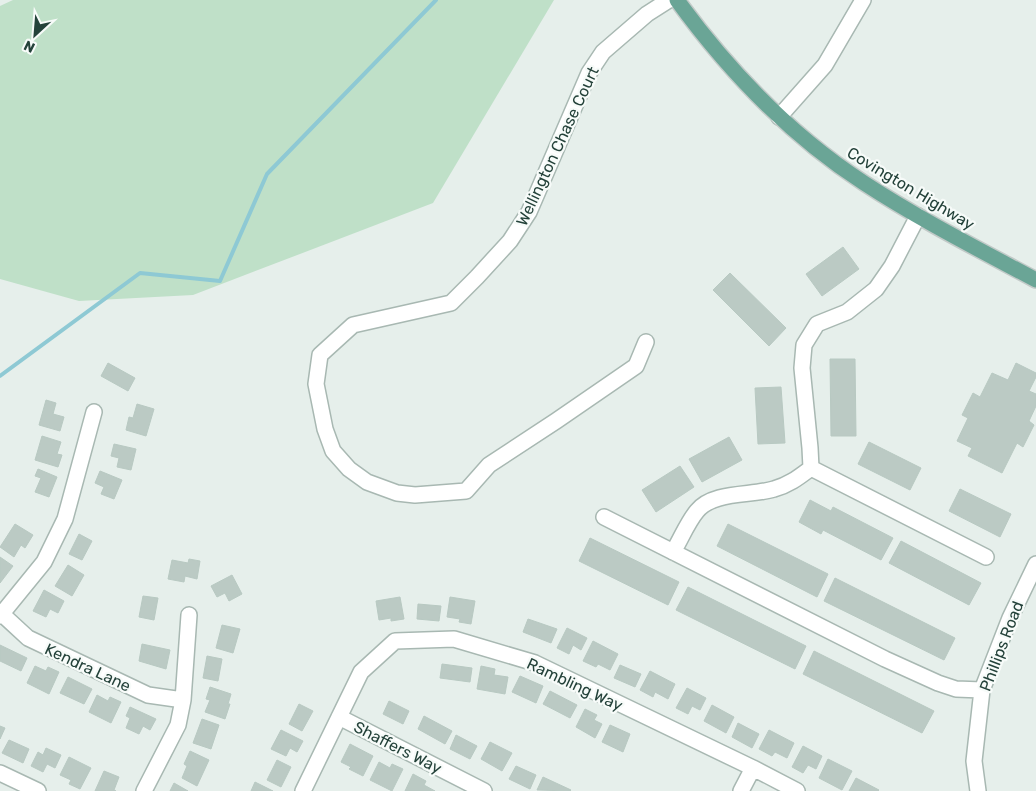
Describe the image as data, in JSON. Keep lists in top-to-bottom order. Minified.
{"streets":{"main road":["Covington Highway"],"street":["Wellington Chase Court","Phillips Road","Kendra Lane","Rambling Way","Shaffers Way"]},"crossings":[["Rambling Way","Shaffers Way"]],"north":"bottom left"}
